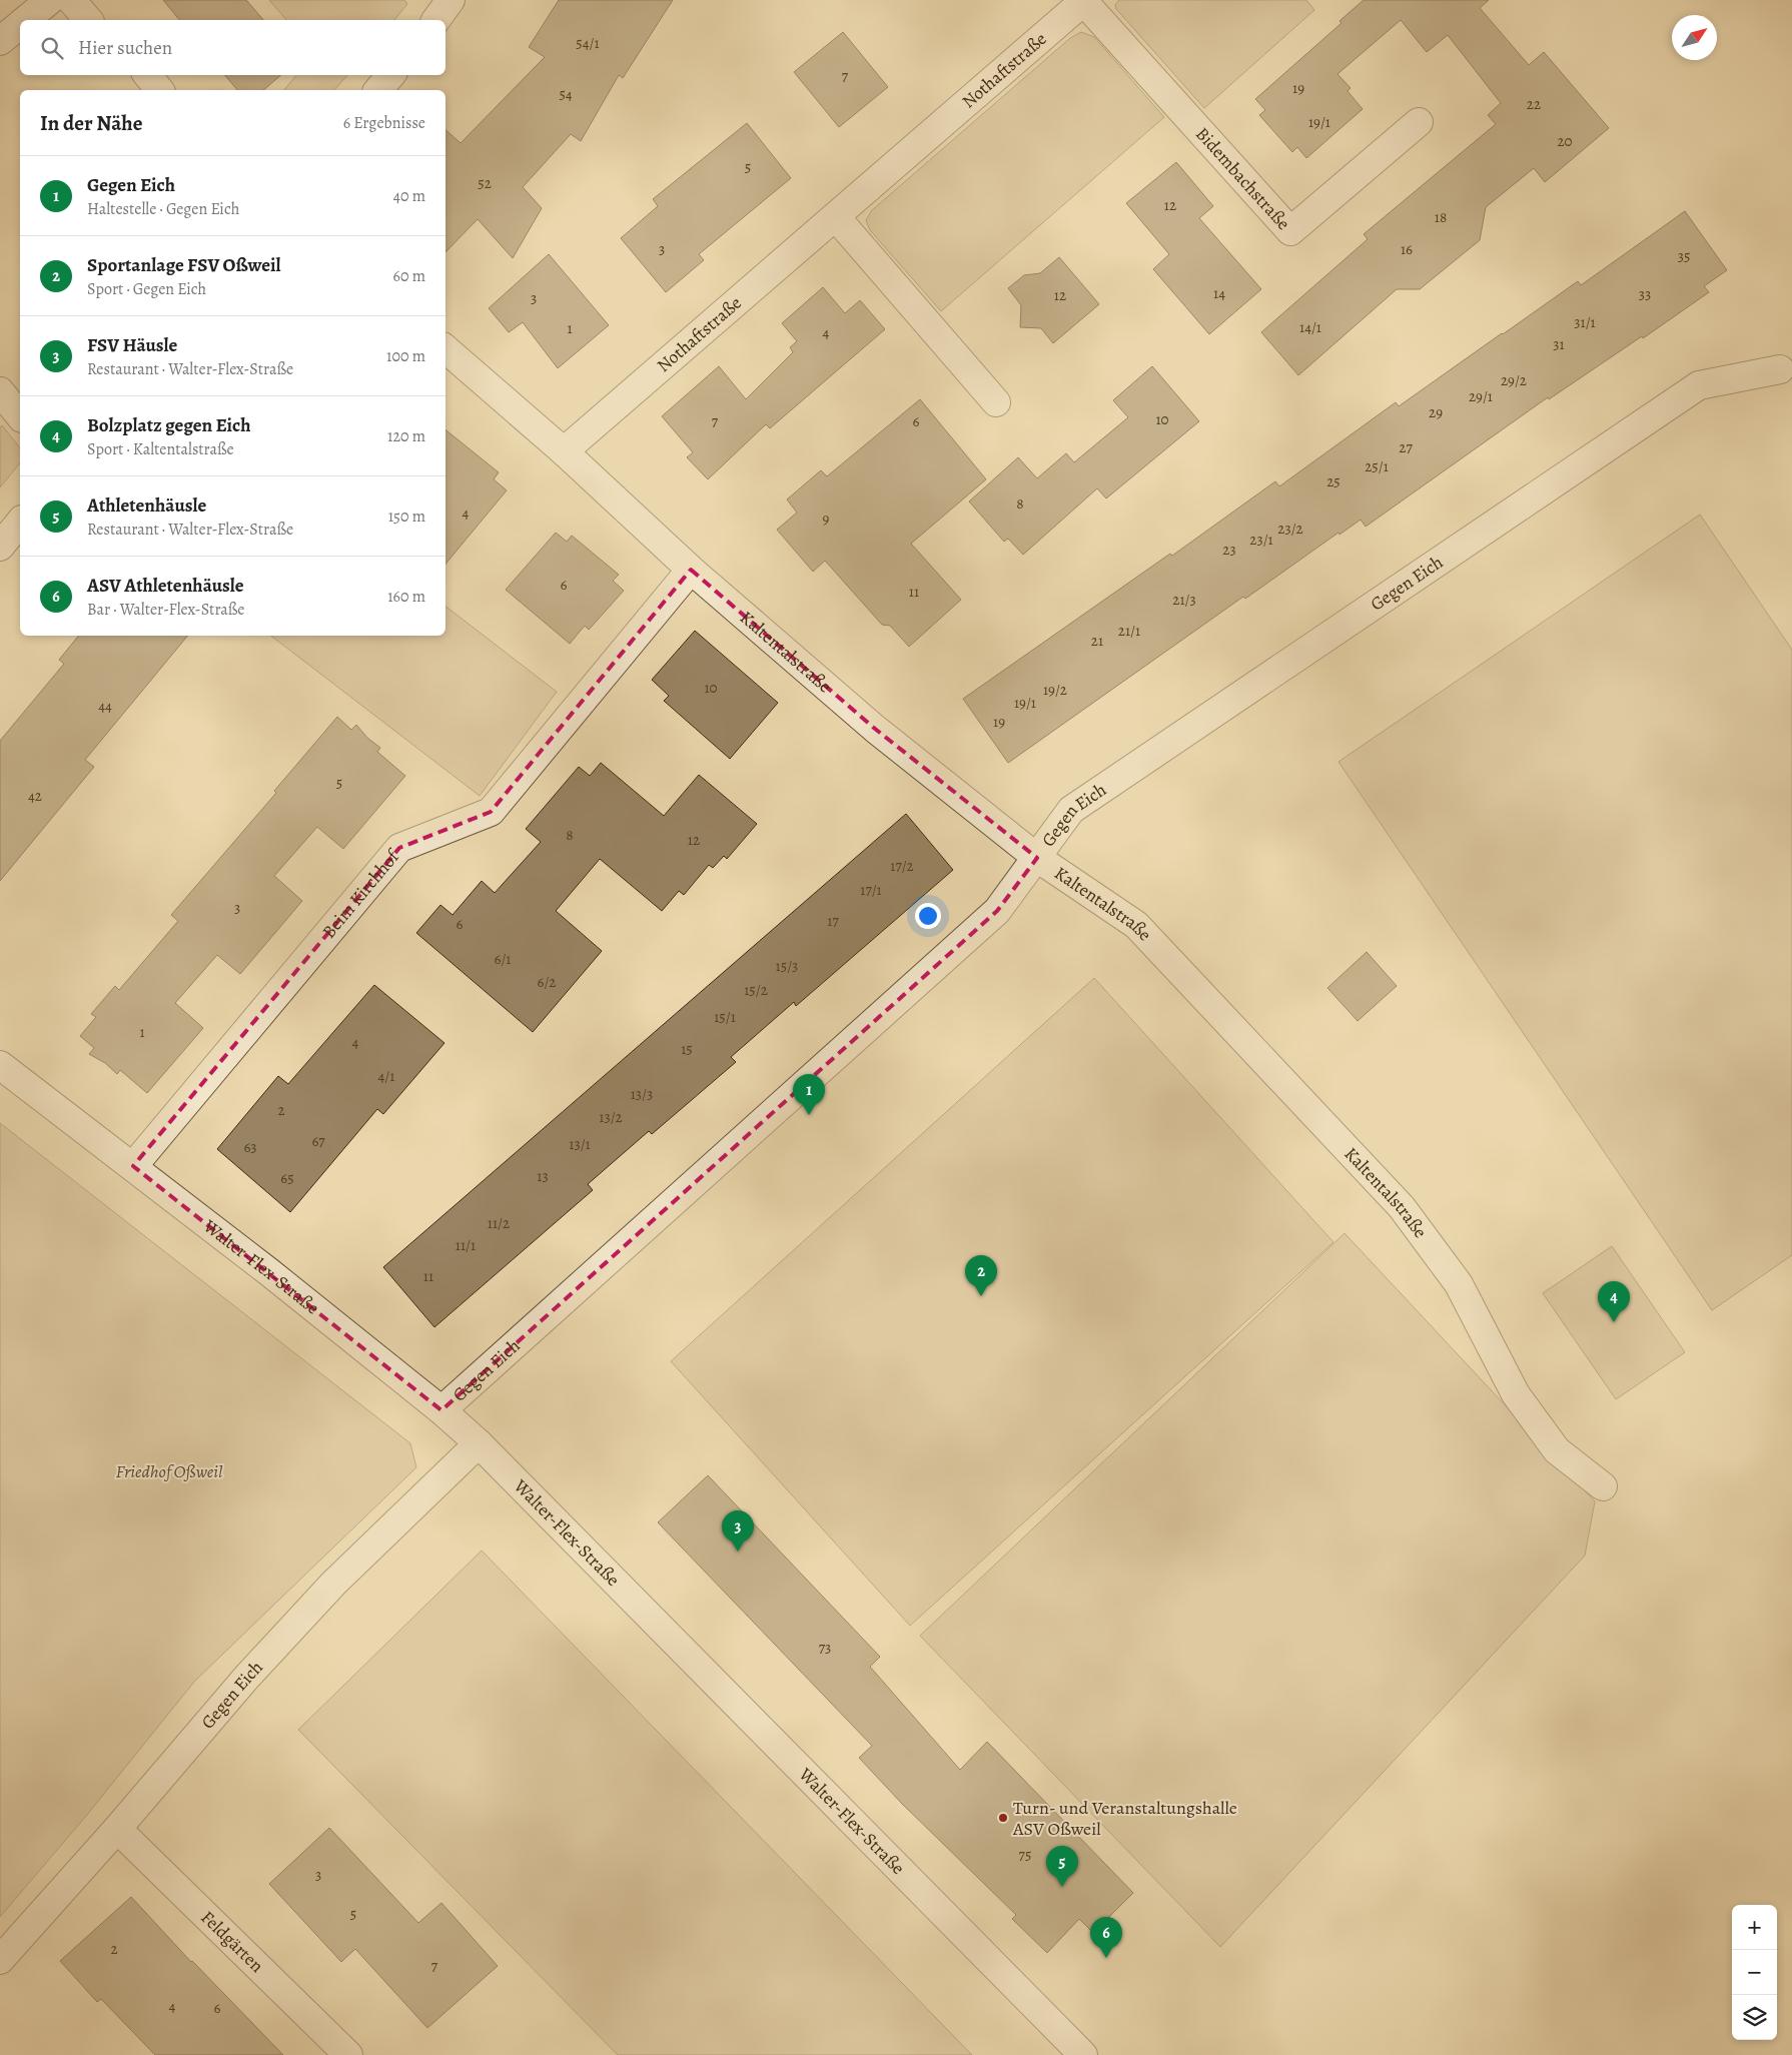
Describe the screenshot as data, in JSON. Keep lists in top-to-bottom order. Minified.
{"streets":{"street":["Nothaftstraße","Bidembachstraße","Gegen Eich","Kaltentalstraße","Beim Kirchhof","Walter-Flex-Straße","Feldgärten"]},"crossings":[["Nothaftstraße","Bidembachstraße"],["Nothaftstraße","Kaltentalstraße"],["Gegen Eich","Kaltentalstraße"],["Gegen Eich","Walter-Flex-Straße"],["Gegen Eich","Feldgärten"],["Kaltentalstraße","Beim Kirchhof"],["Beim Kirchhof","Walter-Flex-Straße"]],"parks":["Friedhof Oßweil"],"places":["Turn- und Veranstaltungshalle ASV Oßweil"],"house_numbers":["54/1","7","19","54","22","19/1","20","5","52","12","18","3","16","35","14","33","12","3","31/1","14/1","1","4","31","29/2","29/1","29","10","7","6","27","25/1","25","8","4","9","23/2","23/1","23","6","11","21/3","21/1","21","10","19/2","19/1","44","19","5","42","8","12","17/2","17/1","3","17","6","6/1","15/3","6/2","15/2","15/1","1","4","15","4/1","13/3","2","13/2","67","13/1","63","13","65","11/2","11/1","11","73","75","3","5","2","7","4","6"],"north":"top right","page":{"search":"Hier suchen","heading":["In der Nähe","6 Ergebnisse"],"list":[{"mark":"1","name":"Gegen Eich","note":"Haltestelle · Gegen Eich","value":"40 m"},{"mark":"2","name":"Sportanlage FSV Oßweil","note":"Sport · Gegen Eich","value":"60 m"},{"mark":"3","name":"FSV Häusle","note":"Restaurant · Walter-Flex-Straße","value":"100 m"},{"mark":"4","name":"Bolzplatz gegen Eich","note":"Sport · Kaltentalstraße","value":"120 m"},{"mark":"5","name":"Athletenhäusle","note":"Restaurant · Walter-Flex-Straße","value":"150 m"},{"mark":"6","name":"ASV Athletenhäusle","note":"Bar · Walter-Flex-Straße","value":"160 m"}],"pins":["1","2","4","3","5","6"],"map_buttons":["+","−"]}}
